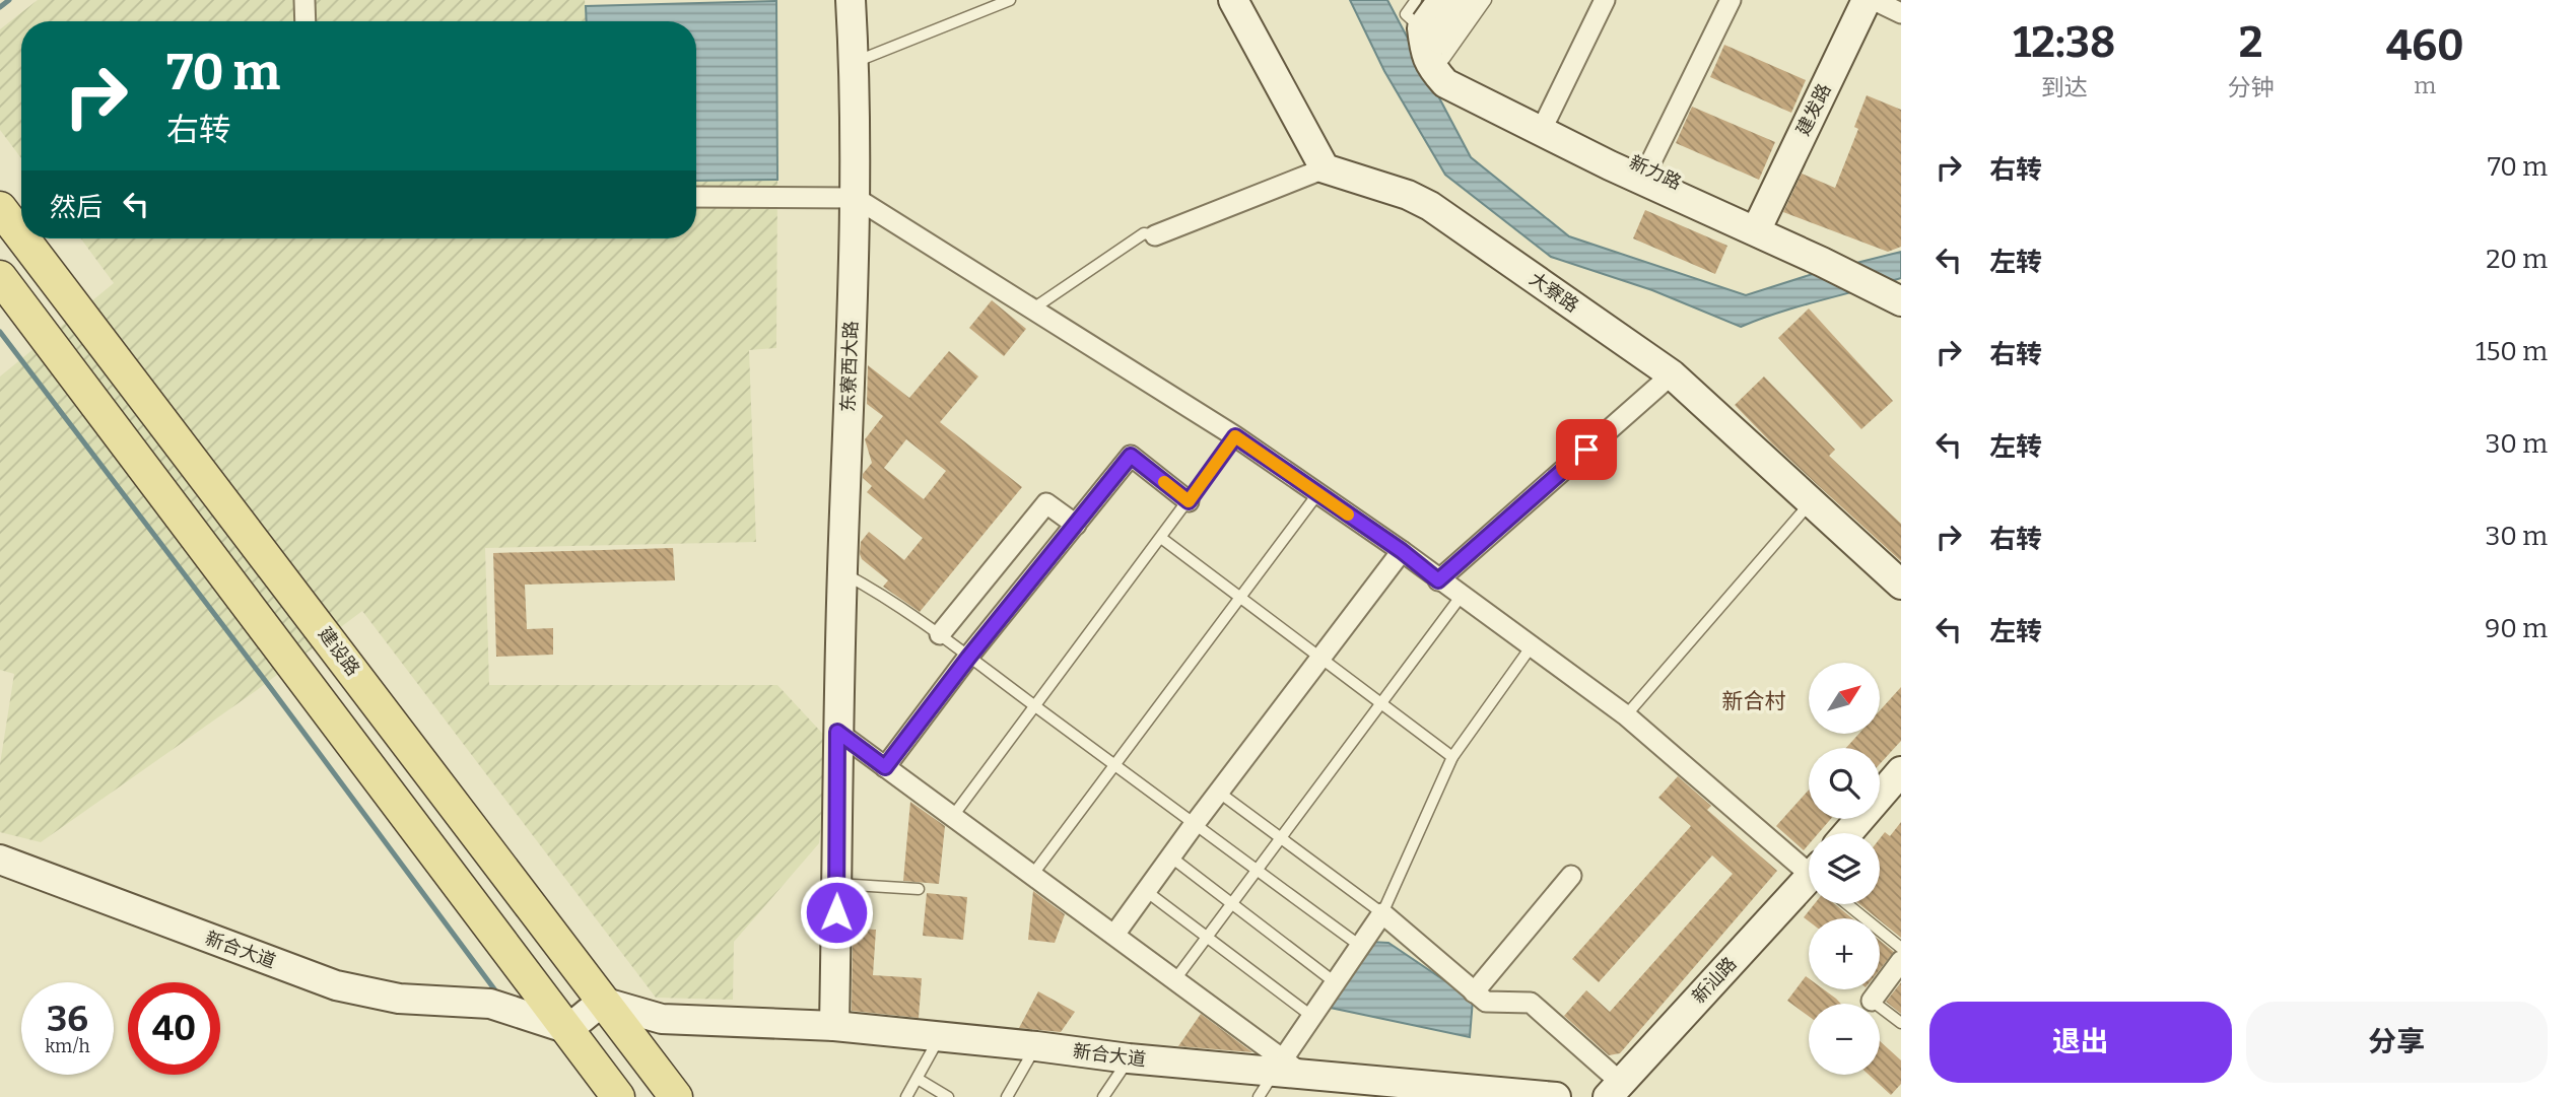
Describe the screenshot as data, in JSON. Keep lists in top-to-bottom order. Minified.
{"streets":{"main road":["建发路","新力路","大寮路","东寮西大路","建设路","新合大道","新汕路"]},"crossings":[["建发路","新力路"],["东寮西大路","新合大道"],["建设路","新合大道"]],"districts":["新合村"],"north":"top right","page":{"eta":["12:38","到达","2","分钟","460","m"],"turn":["70 m","右转"],"list":[{"name":"右转","value":"70 m"},{"name":"左转","value":"20 m"},{"name":"右转","value":"150 m"},{"name":"左转","value":"30 m"},{"name":"右转","value":"30 m"},{"name":"左转","value":"90 m"}],"then":"然后","map_buttons":["+","−"],"speed":"36 km/h","limit":"40","buttons":["退出","分享"]}}
